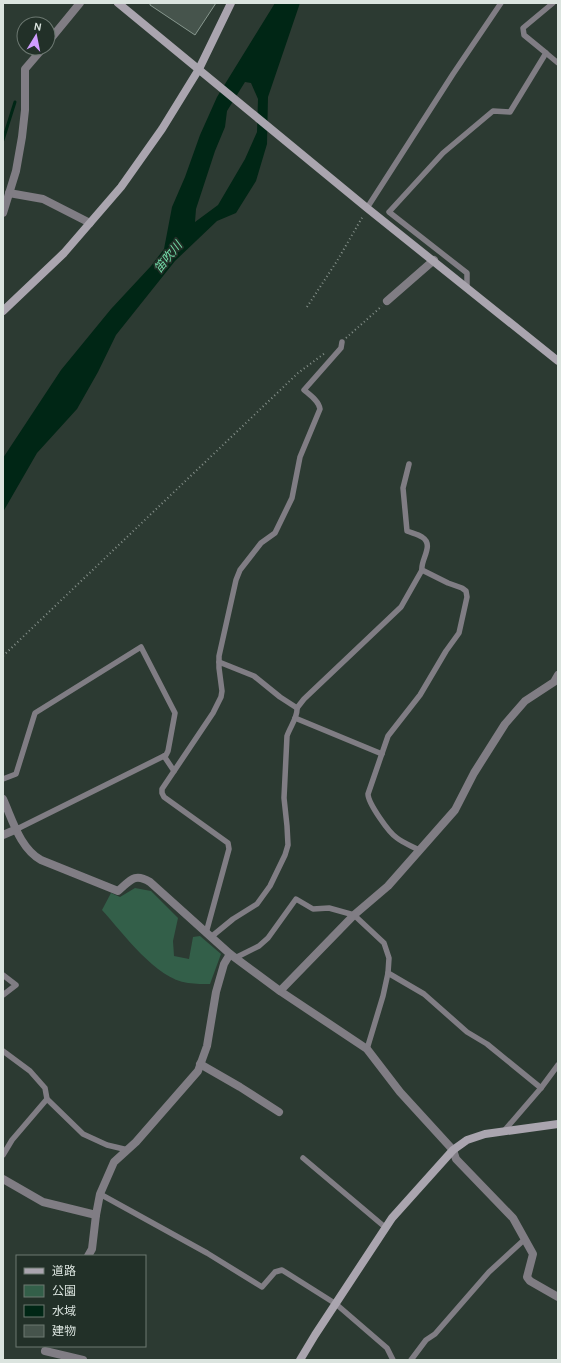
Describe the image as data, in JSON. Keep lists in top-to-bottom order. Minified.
{"water":["笛吹川"],"legend":["道路","公園","水域","建物"],"north":"top"}
